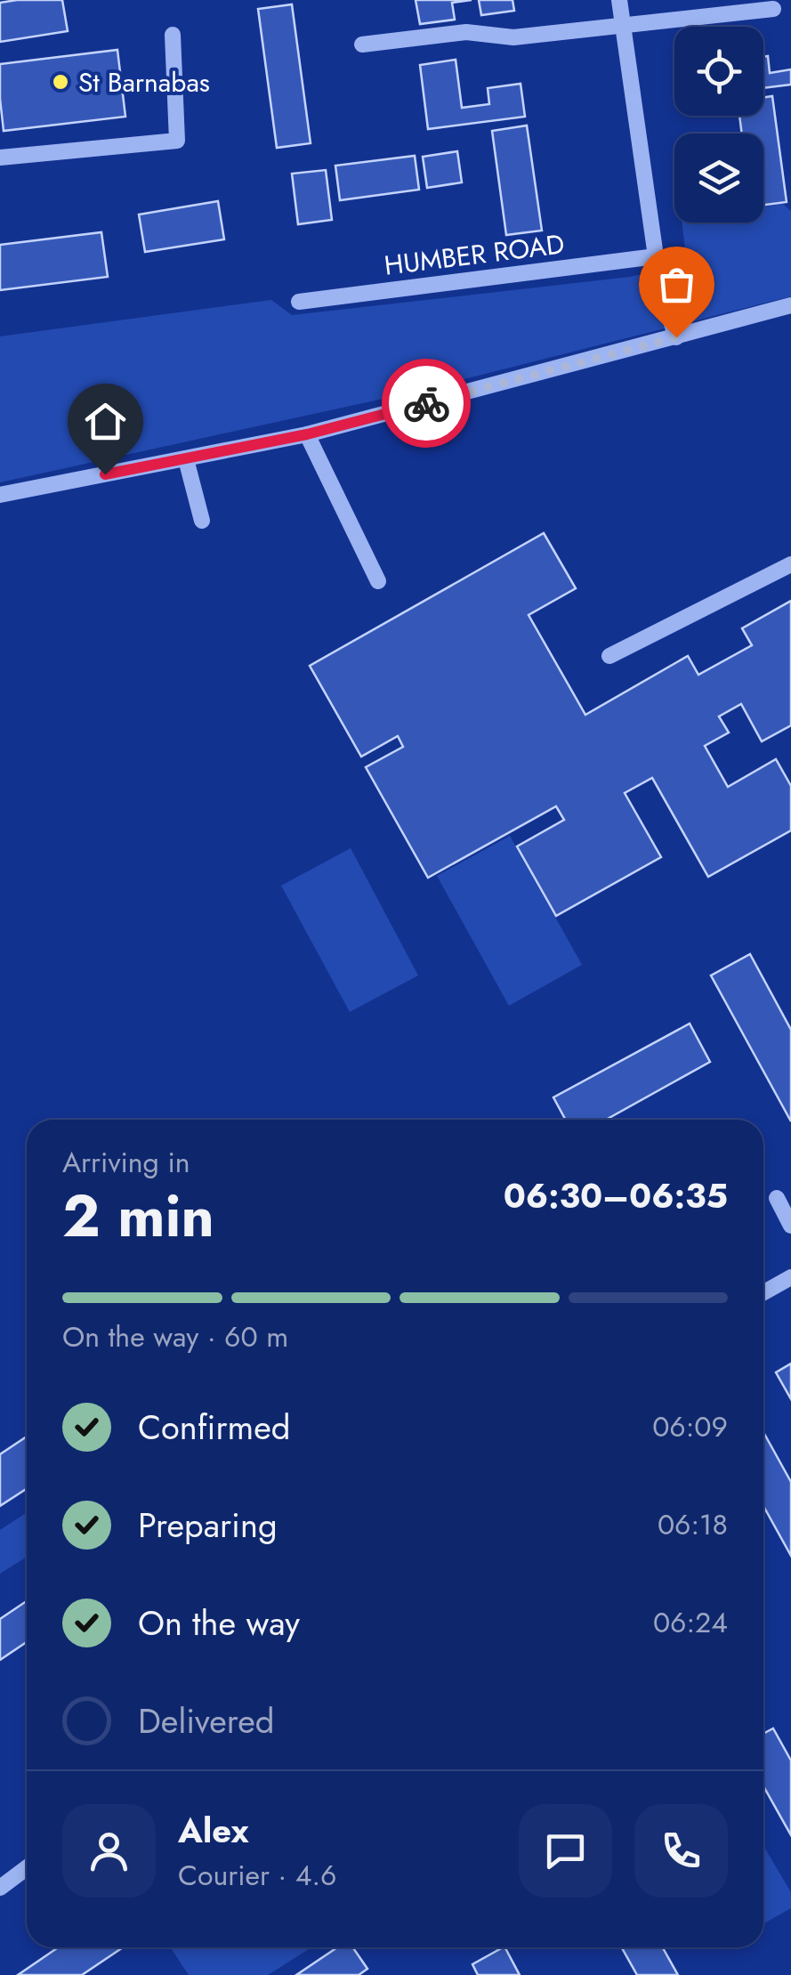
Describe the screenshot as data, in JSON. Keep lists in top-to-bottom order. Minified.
{"streets":{"street":["HUMBER ROAD"]},"places":["St Barnabas"],"page":{"heading":["2 min","Arriving in","06:30–06:35"],"panel":["Alex","Courier · 4.6"],"bar":"On the way · 60 m","list":[["Confirmed","06:09"],["Preparing","06:18"],["On the way","06:24"],"Delivered"]}}
